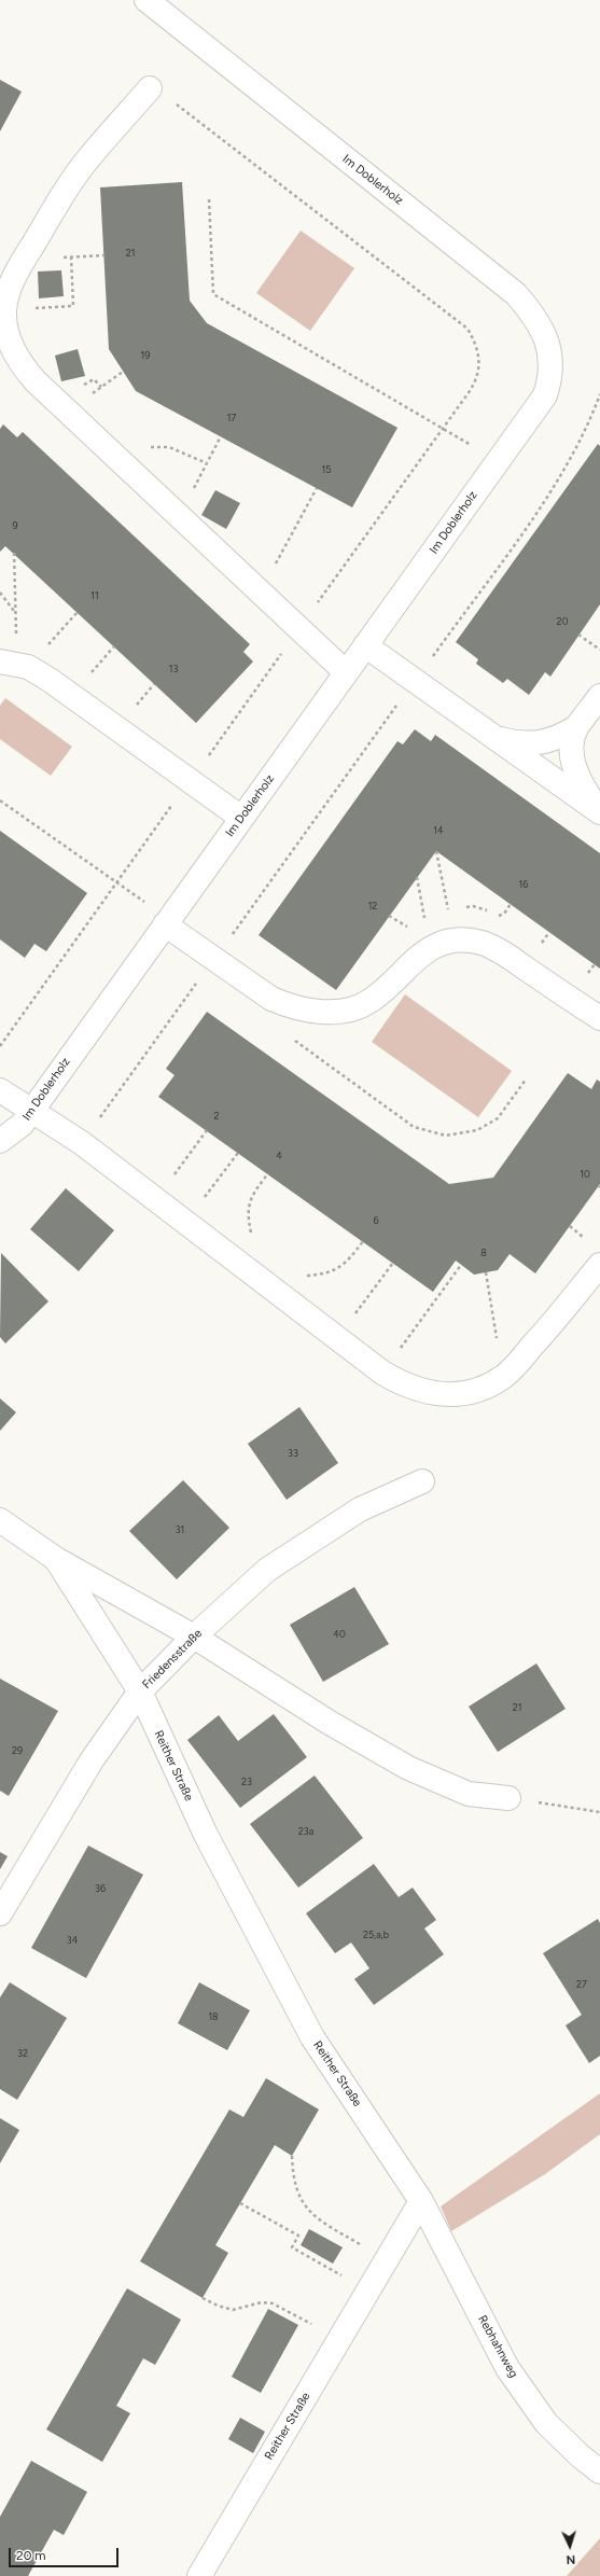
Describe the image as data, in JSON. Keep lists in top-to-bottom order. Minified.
{"streets":{"street":["Im Doblerholz","Friedensstraße","Reither Straße","Rebhahnweg"]},"crossings":[["Friedensstraße","Reither Straße"],["Reither Straße","Rebhahnweg"]],"house_numbers":["21","19","17","15","9","11","20","13","14","16","12","2","4","10","6","8","33","31","40","21","29","23","23a","36","25,a,b","34","27","18","32"],"scale_bar":"20 m","north":"bottom"}
